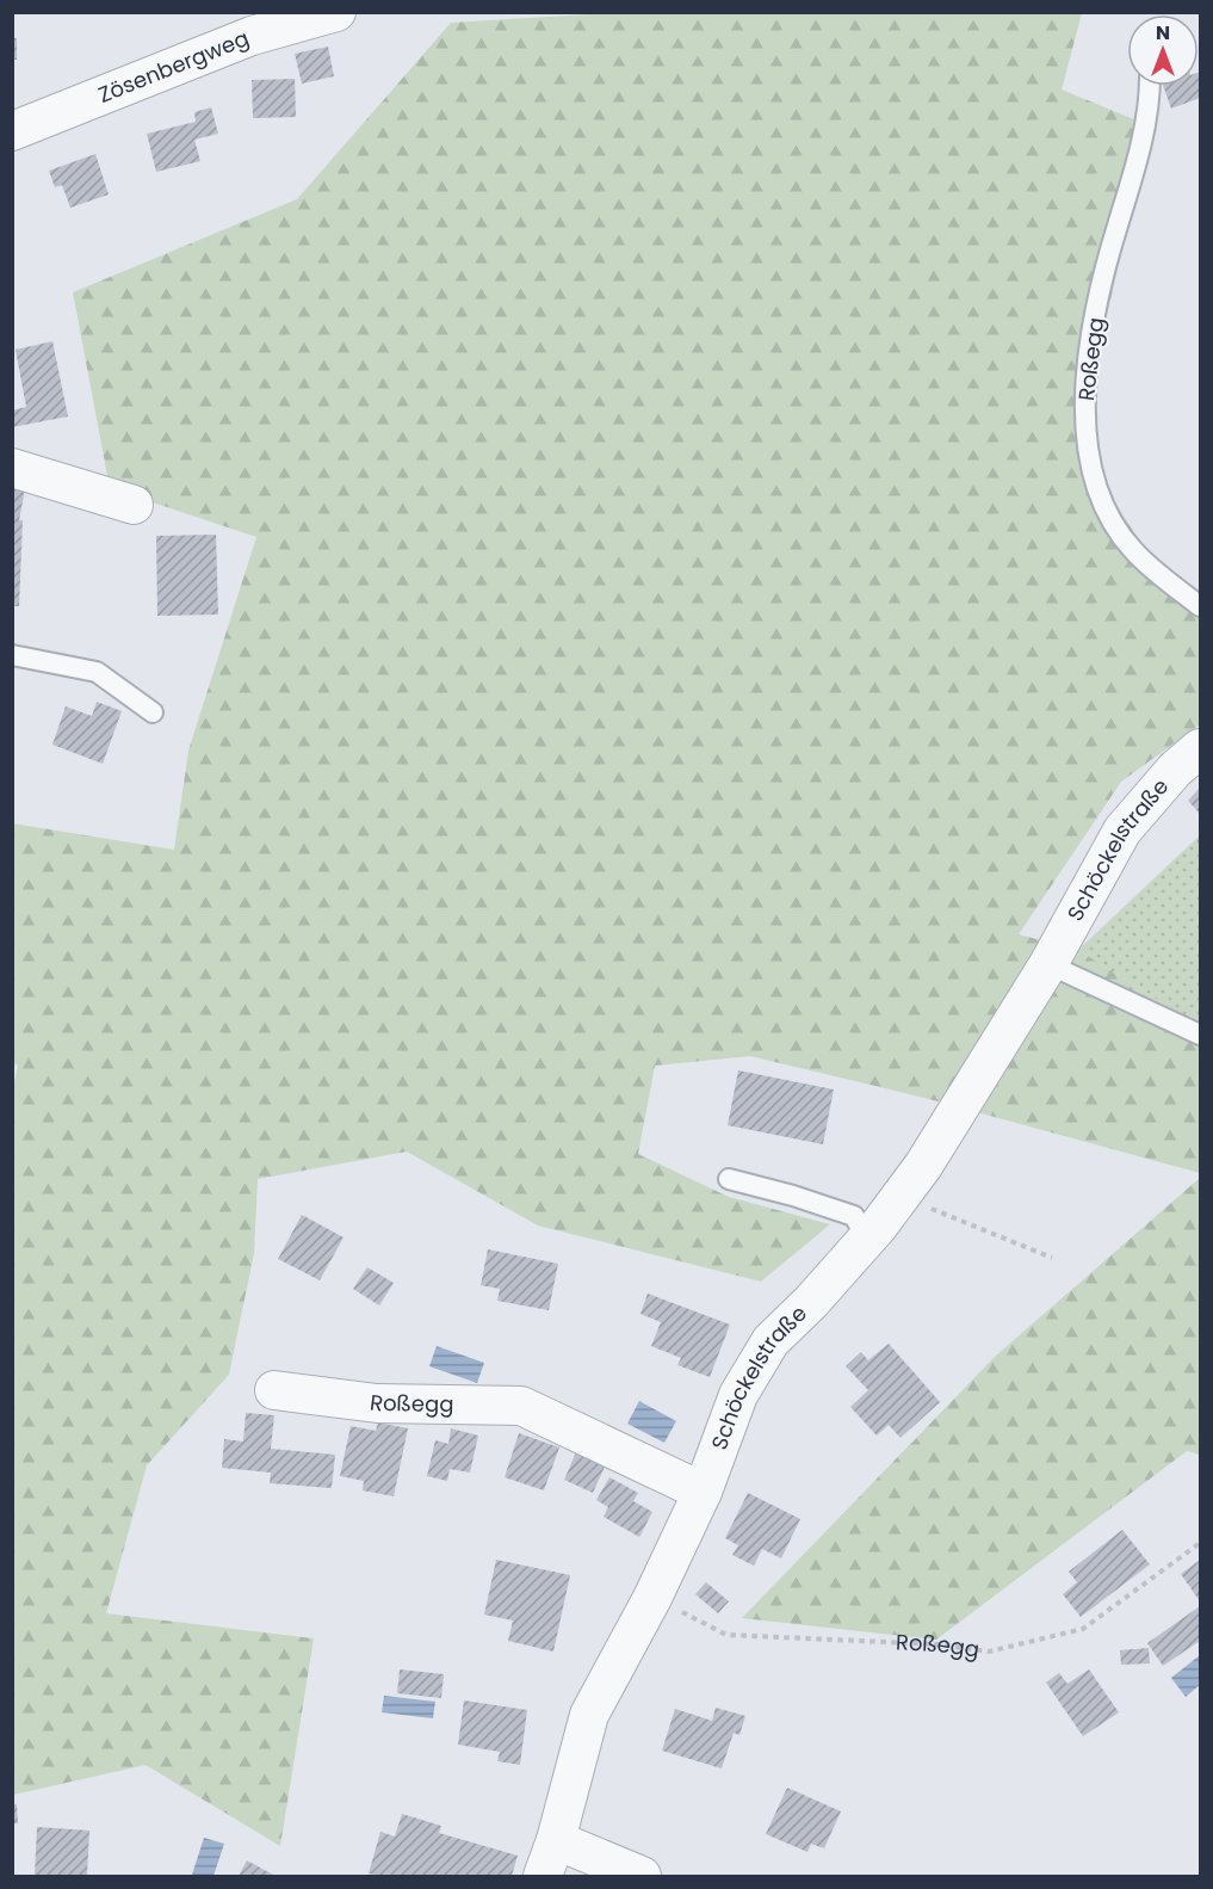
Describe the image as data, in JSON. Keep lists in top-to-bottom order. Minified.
{"streets":{"street":["Zösenbergweg","Roßegg","Schöckelstraße"]},"crossings":[["Roßegg","Schöckelstraße"]],"north":"top"}
